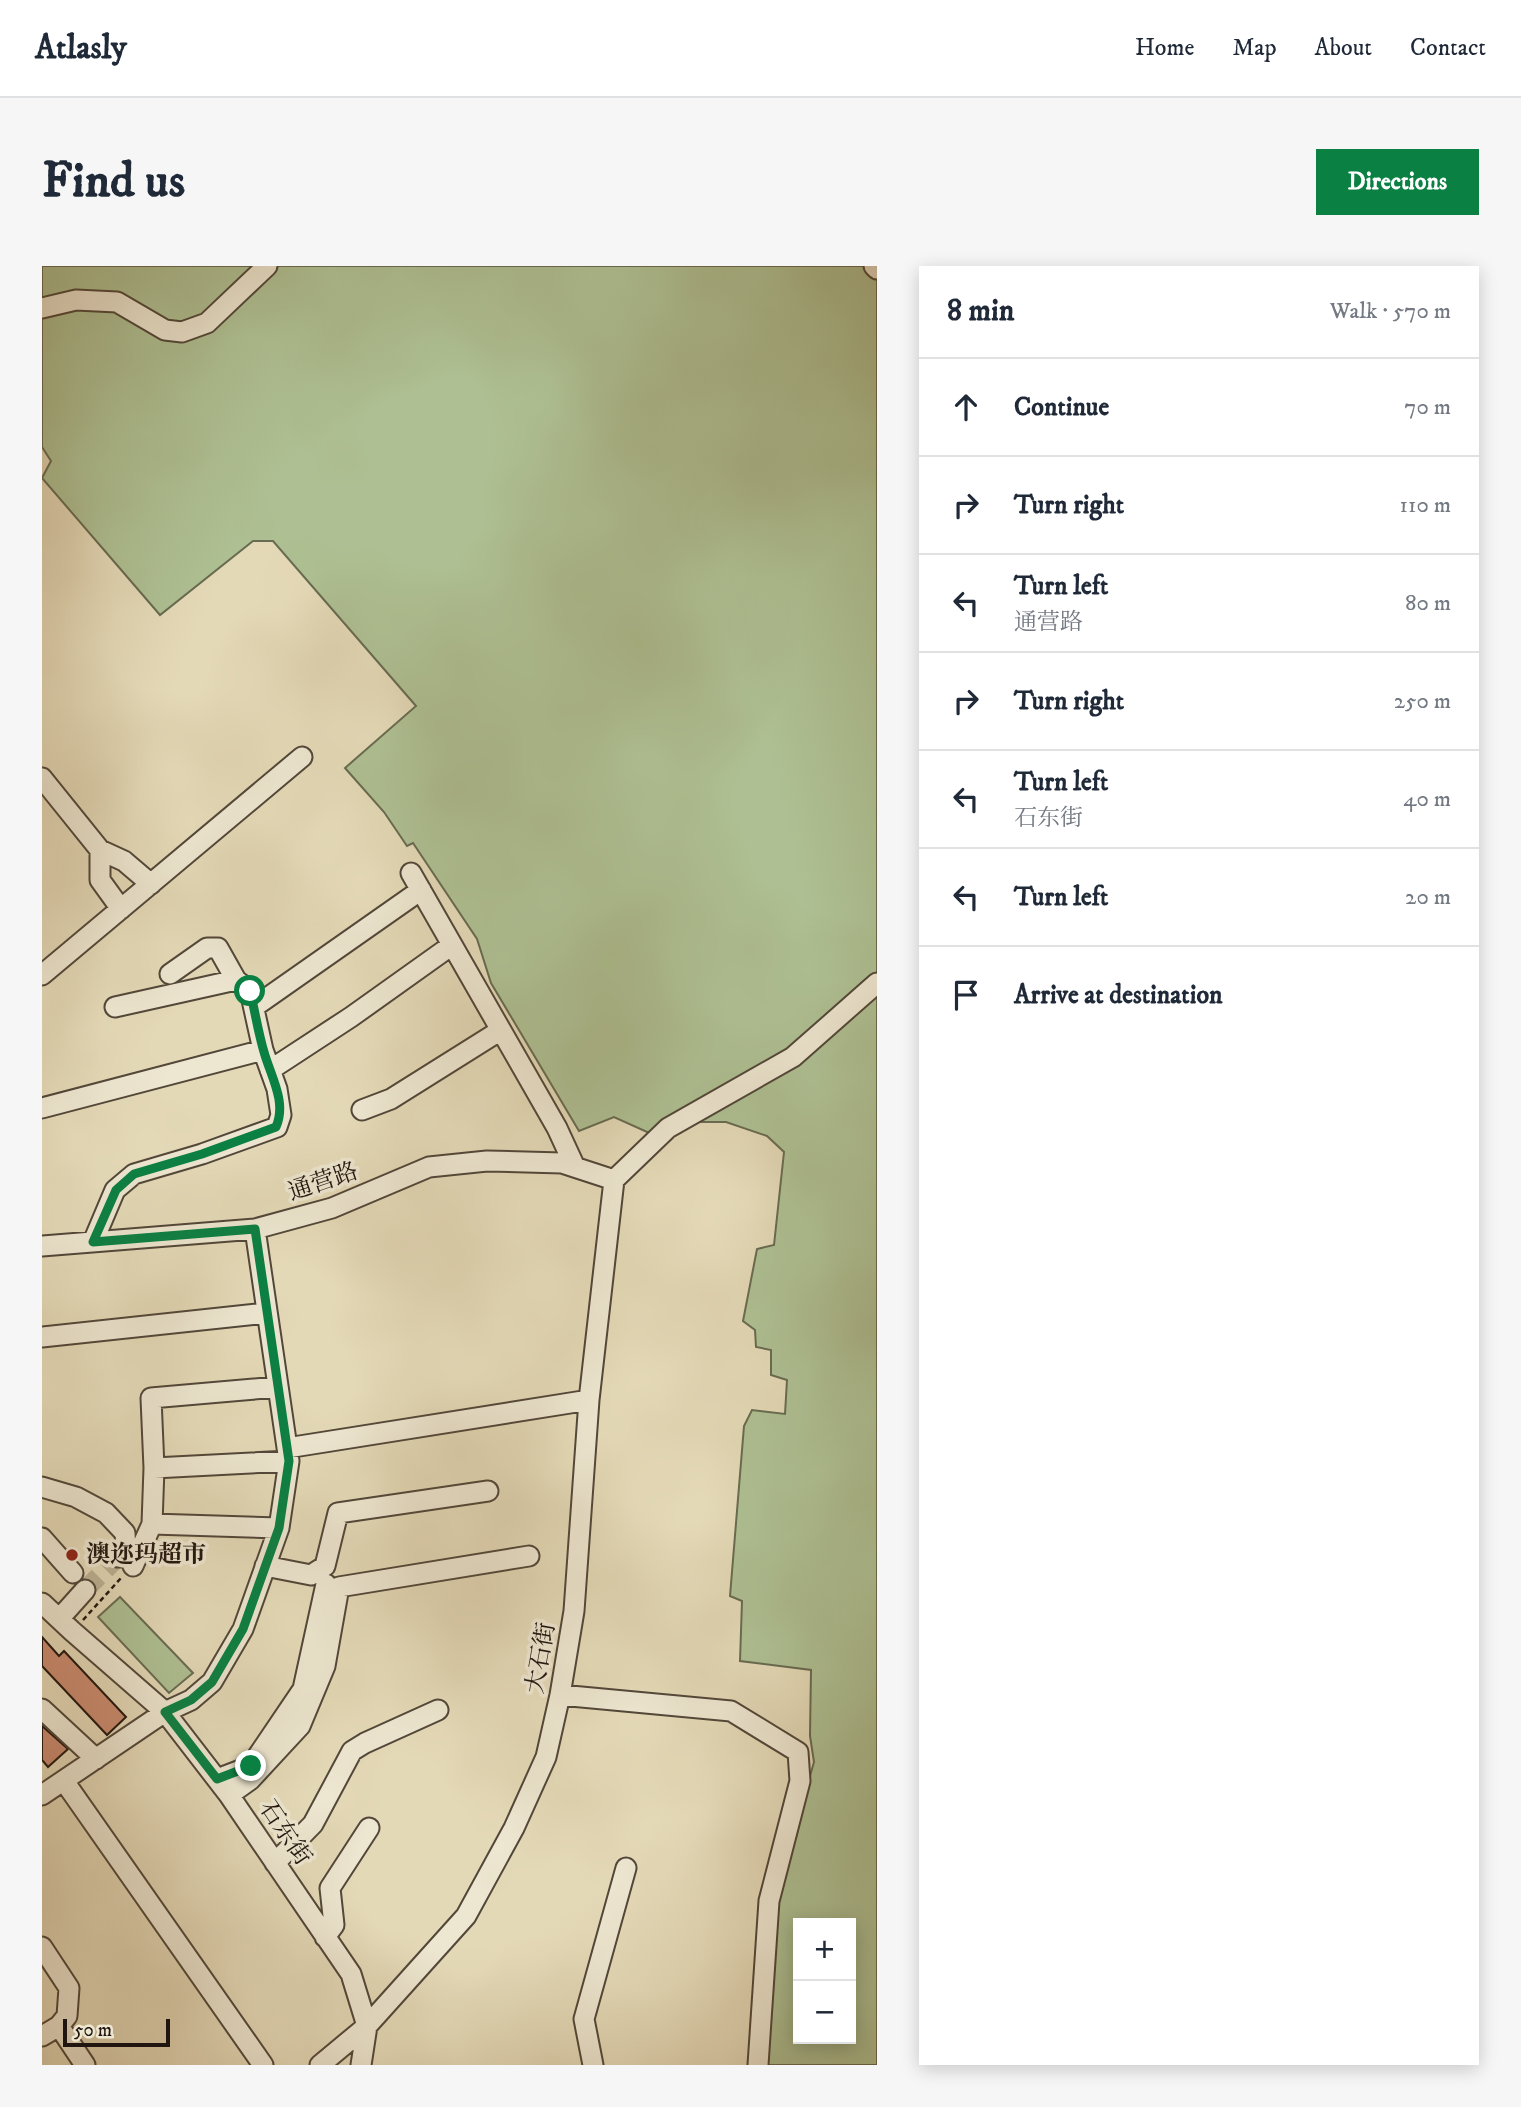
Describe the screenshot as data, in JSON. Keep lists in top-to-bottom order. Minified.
{"streets":{"street":["通营路","大石街","石东街"]},"crossings":[["通营路","大石街"],["大石街","石东街"]],"places":["澳迩玛超市"],"scale_bar":"50 m","page":{"header":"Atlasly","nav":["Home","Map","About","Contact"],"buttons":"Directions","title":"Find us","heading":["8 min","Walk · 570 m"],"list":[["Continue","70 m"],["Turn right","110 m"],["Turn left","通营路","80 m"],["Turn right","250 m"],["Turn left","石东街","40 m"],["Turn left","20 m"],"Arrive at destination"],"map_buttons":["+","−"],"scale":"50 m"}}
